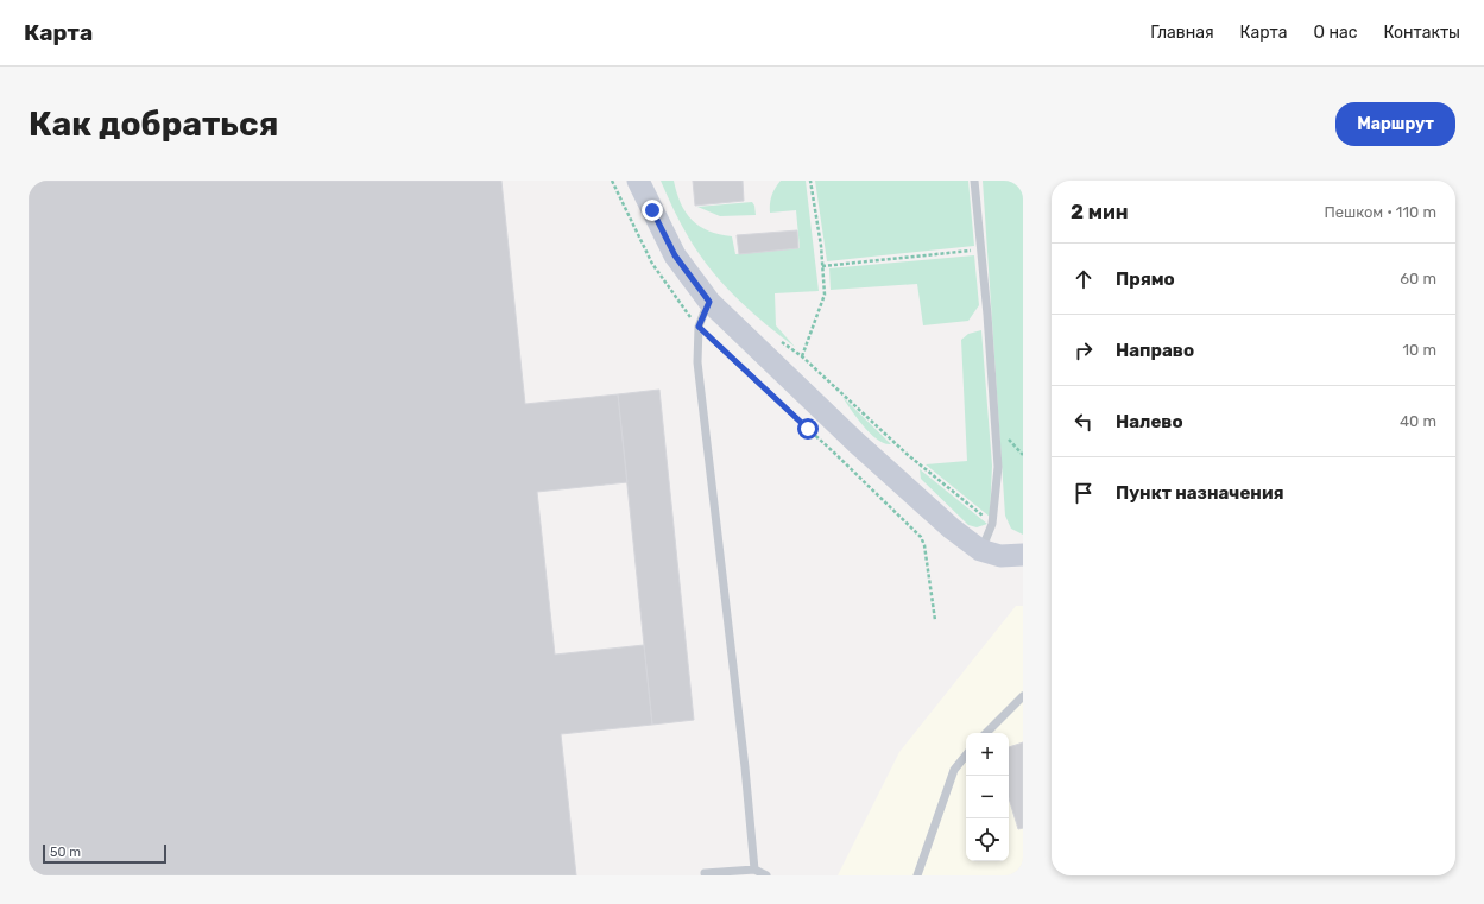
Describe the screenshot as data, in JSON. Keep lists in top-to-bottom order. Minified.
{"scale_bar":"50 m","page":{"header":"Карта","nav":["Главная","Карта","О нас","Контакты"],"buttons":"Маршрут","title":"Как добраться","heading":["2 мин","Пешком · 110 m"],"list":[["Прямо","60 m"],["Направо","10 m"],["Налево","40 m"],"Пункт назначения"],"map_buttons":["+","−"],"scale":"50 m"}}
